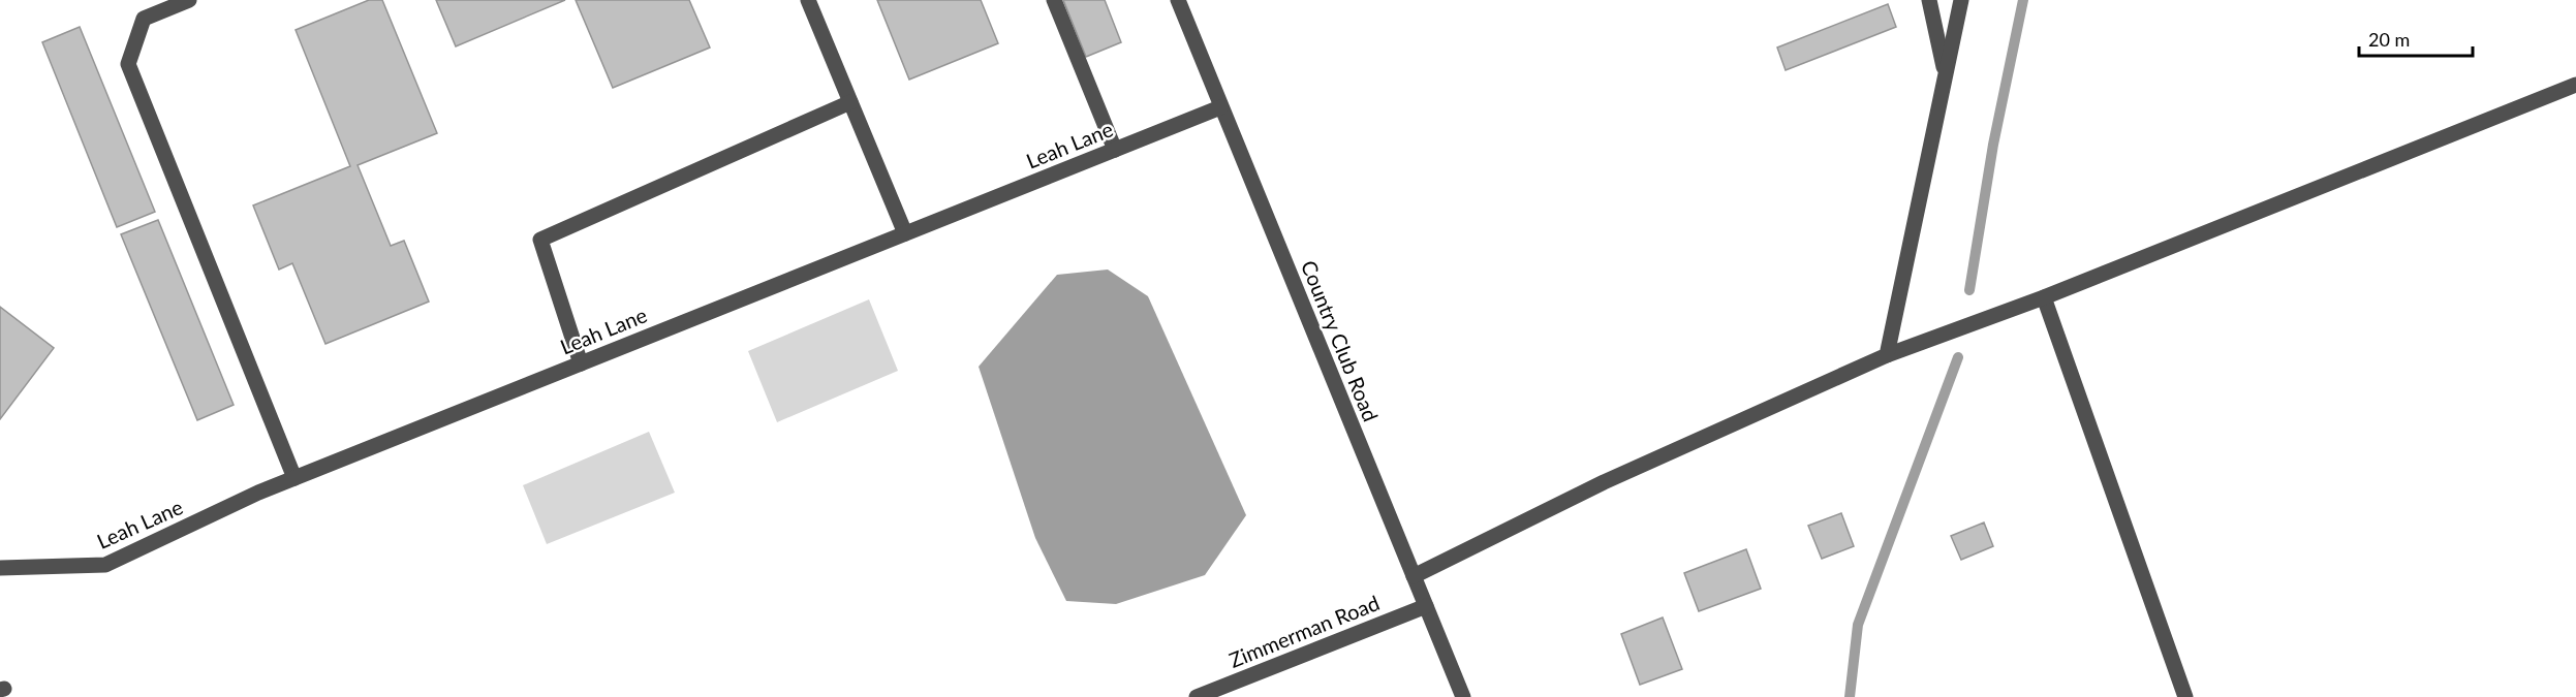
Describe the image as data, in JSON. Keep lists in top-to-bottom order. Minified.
{"streets":{"street":["Leah Lane","Country Club Road","Zimmerman Road"]},"crossings":[["Leah Lane","Country Club Road"],["Country Club Road","Zimmerman Road"]],"scale_bar":"20 m"}
